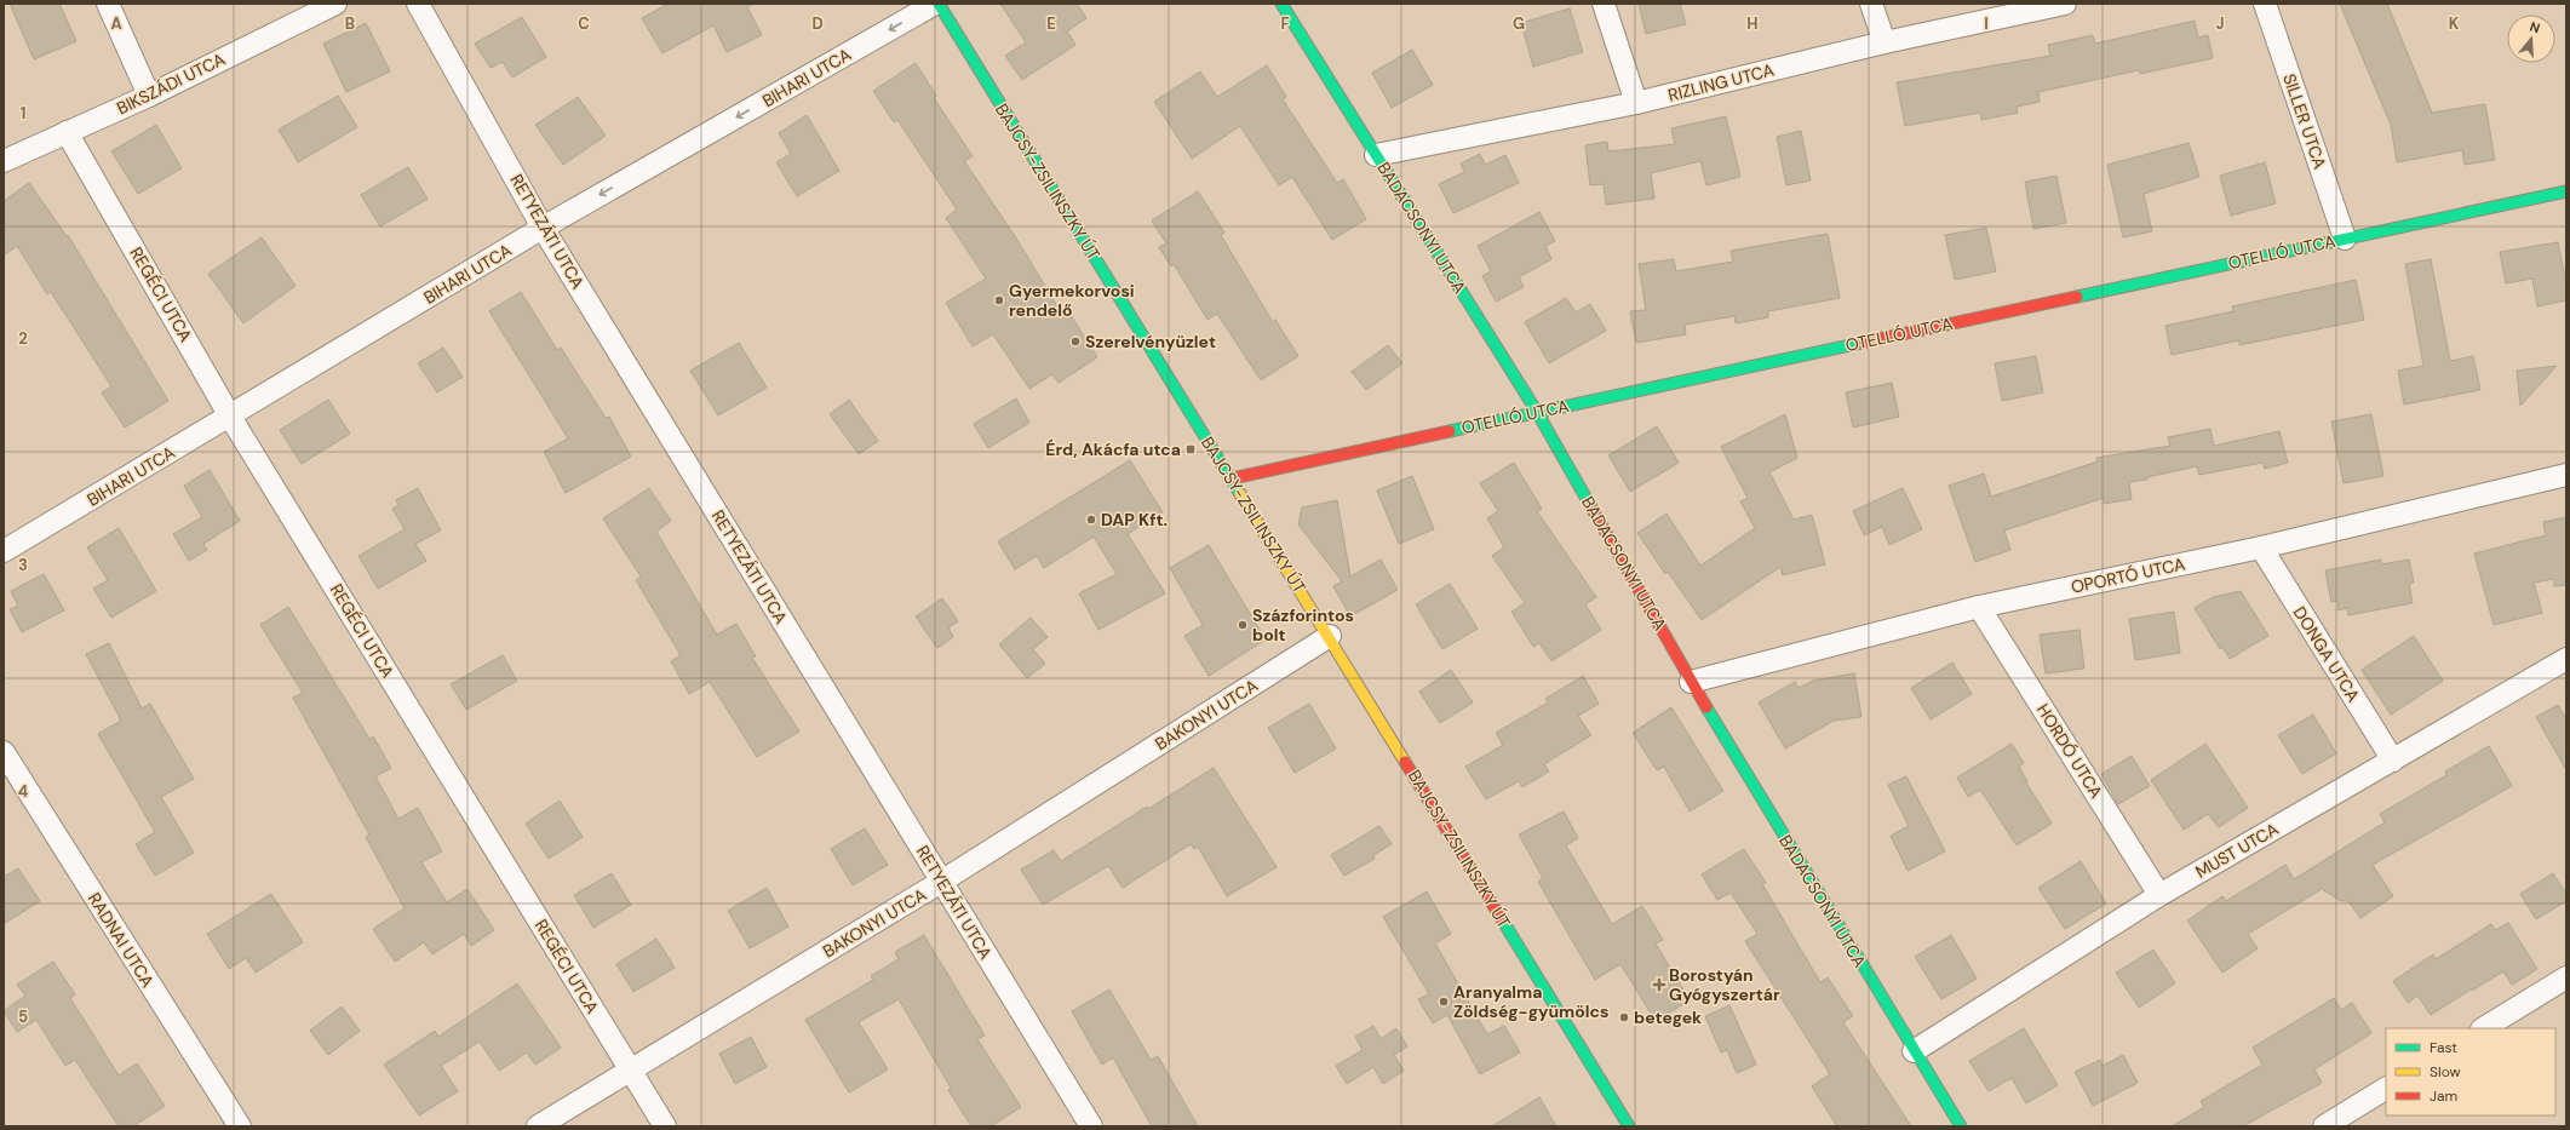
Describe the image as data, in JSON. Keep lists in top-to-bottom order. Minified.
{"streets":{"street":["BIHARI UTCA","RIZLING UTCA","BIKSZÁDI UTCA","SILLER UTCA","BAJCSY-ZSILINSZKY ÚT","BADACSONYI UTCA","RETYEZÁTI UTCA","OTELLÓ UTCA","REGÉCI UTCA","OPORTÓ UTCA","DONGA UTCA","BAKONYI UTCA","HORDÓ UTCA","MUST UTCA","RADNAI UTCA"]},"crossings":[["BIHARI UTCA","BAJCSY-ZSILINSZKY ÚT"],["BIHARI UTCA","RETYEZÁTI UTCA"],["BIHARI UTCA","REGÉCI UTCA"],["RIZLING UTCA","BADACSONYI UTCA"],["BIKSZÁDI UTCA","REGÉCI UTCA"],["SILLER UTCA","OTELLÓ UTCA"],["BAJCSY-ZSILINSZKY ÚT","OTELLÓ UTCA"],["BAJCSY-ZSILINSZKY ÚT","BAKONYI UTCA"],["BADACSONYI UTCA","OTELLÓ UTCA"],["BADACSONYI UTCA","OPORTÓ UTCA"],["BADACSONYI UTCA","MUST UTCA"],["RETYEZÁTI UTCA","BAKONYI UTCA"],["REGÉCI UTCA","BAKONYI UTCA"],["OPORTÓ UTCA","DONGA UTCA"],["OPORTÓ UTCA","HORDÓ UTCA"],["DONGA UTCA","MUST UTCA"],["HORDÓ UTCA","MUST UTCA"]],"one_way":["BIHARI UTCA"],"places":{"other":["Gyermekorvosi rendelő","Szerelvényüzlet","DAP Kft.","Százforintos bolt","Aranyalma Zöldség-gyümölcs","betegek"],"transit":["Érd, Akácfa utca"],"health":["Borostyán Gyógyszertár"]},"legend":["Fast","Slow","Jam"],"north":"top","grid":{"columns":["A","B","C","D","E","F","G","H","I","J","K"],"rows":["1","2","3","4","5"]}}
